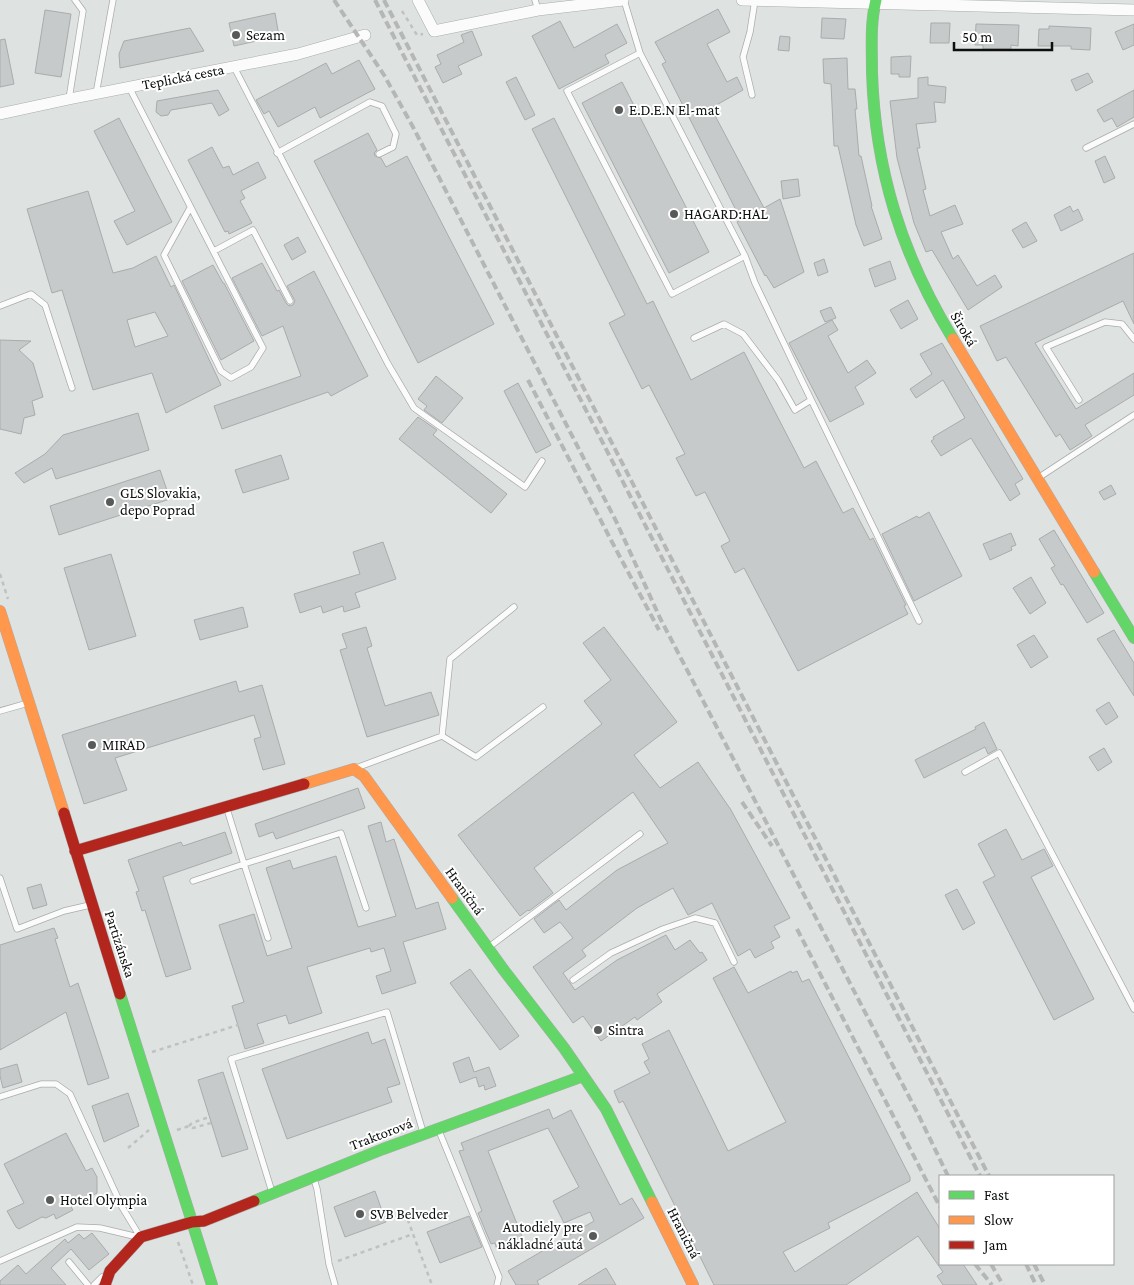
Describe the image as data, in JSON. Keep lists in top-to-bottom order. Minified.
{"streets":{"street":["Teplická cesta","Široká","Hraničná","Partizánska","Traktorová"]},"crossings":[["Hraničná","Traktorová"],["Partizánska","Traktorová"]],"places":["Sezam","E.D.E.N El-mat","HAGARD:HAL","GLS Slovakia, depo Poprad","MIRAD","Sintra","Hotel Olympia","SVB Belveder","Autodiely pre nákladné autá"],"legend":["Fast","Slow","Jam"],"scale_bar":"50 m"}
